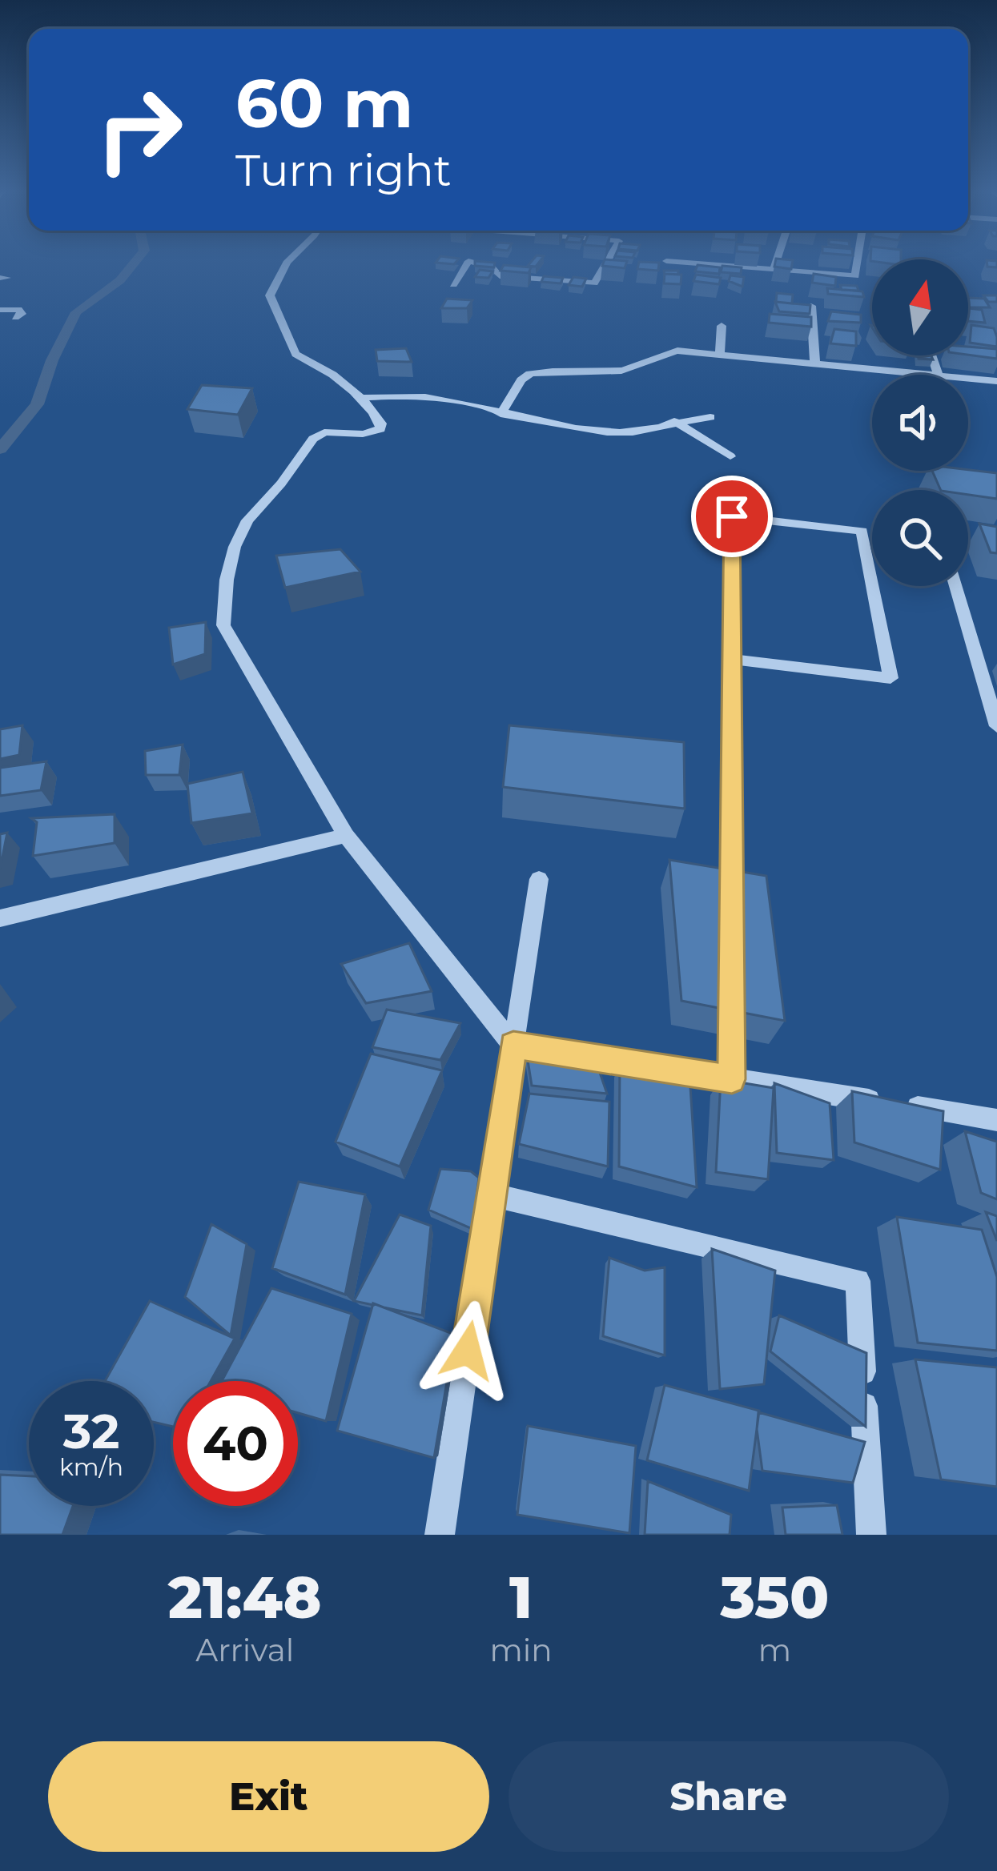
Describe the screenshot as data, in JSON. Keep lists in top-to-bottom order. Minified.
{"north":"top","page":{"turn":["60 m","Turn right"],"speed":"32 km/h","limit":"40","eta":["21:48","Arrival","1","min","350","m"],"buttons":["Exit","Share"]}}
